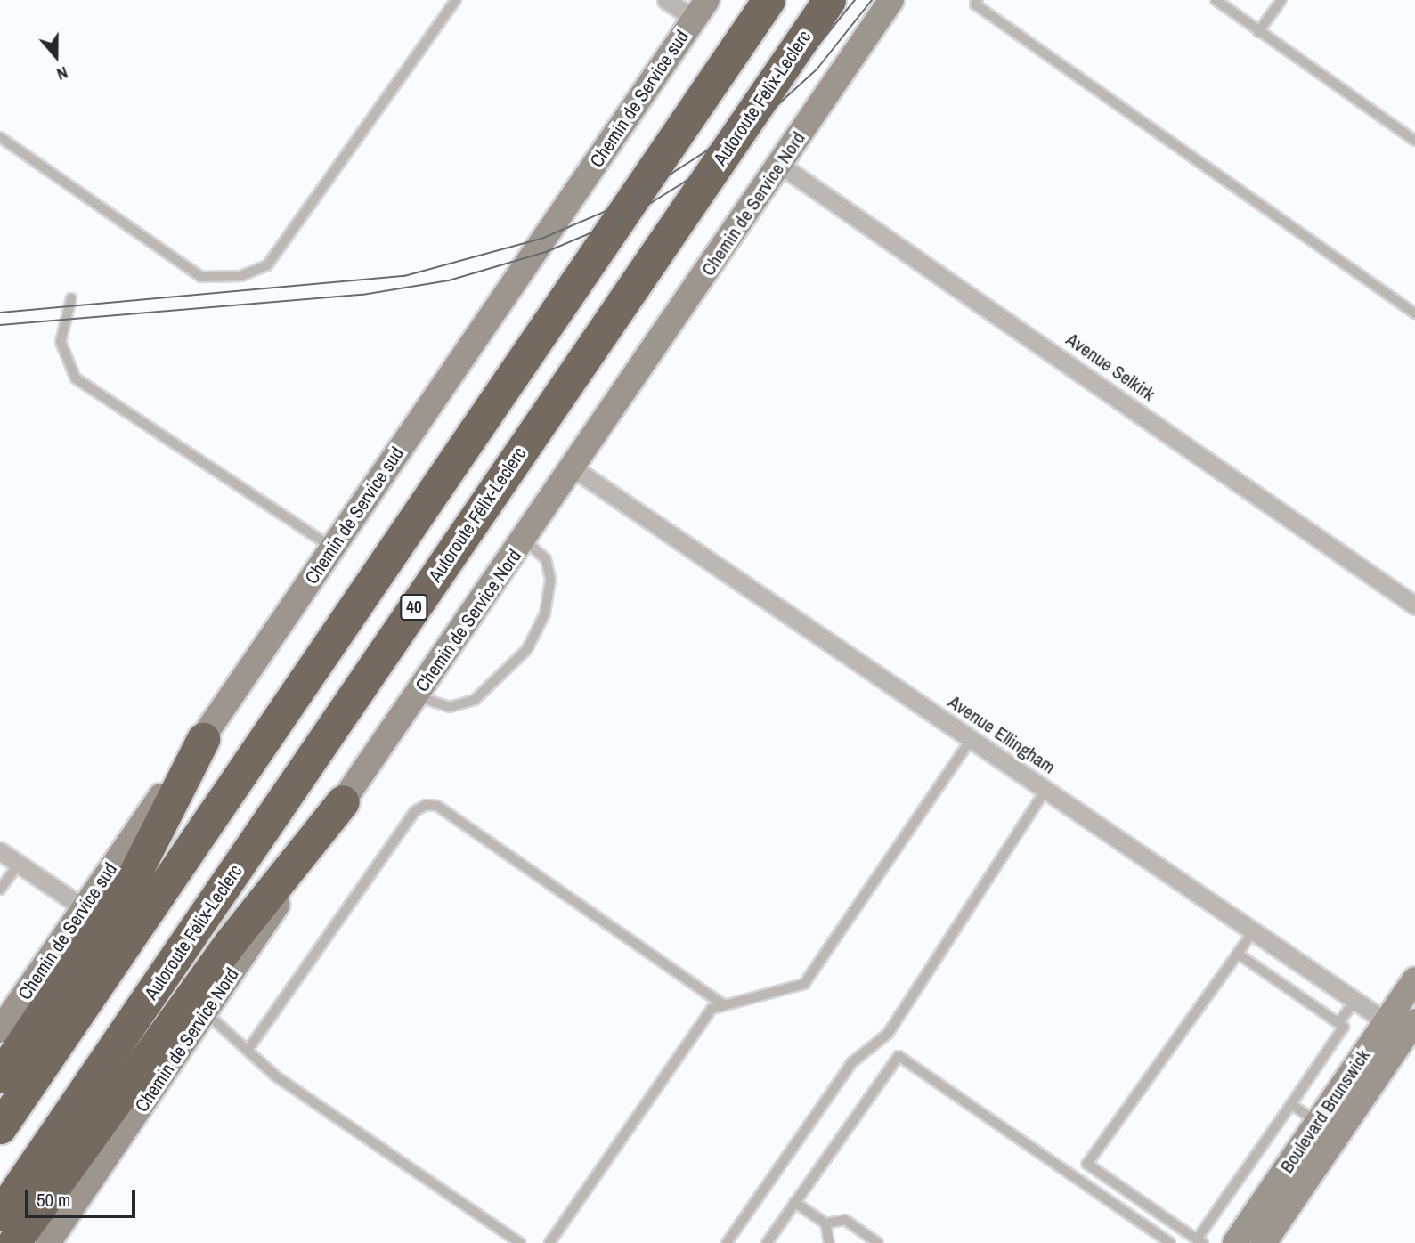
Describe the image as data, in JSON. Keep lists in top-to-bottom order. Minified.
{"streets":{"highway":["Autoroute Félix-Leclerc","40"],"main road":["Chemin de Service sud","Chemin de Service Nord","Boulevard Brunswick"],"street":["Avenue Selkirk","Avenue Ellingham"]},"crossings":[["Chemin de Service Nord","Avenue Selkirk"],["Chemin de Service Nord","Avenue Ellingham"],["Avenue Ellingham","Boulevard Brunswick"]],"scale_bar":"50 m","north":"bottom"}
